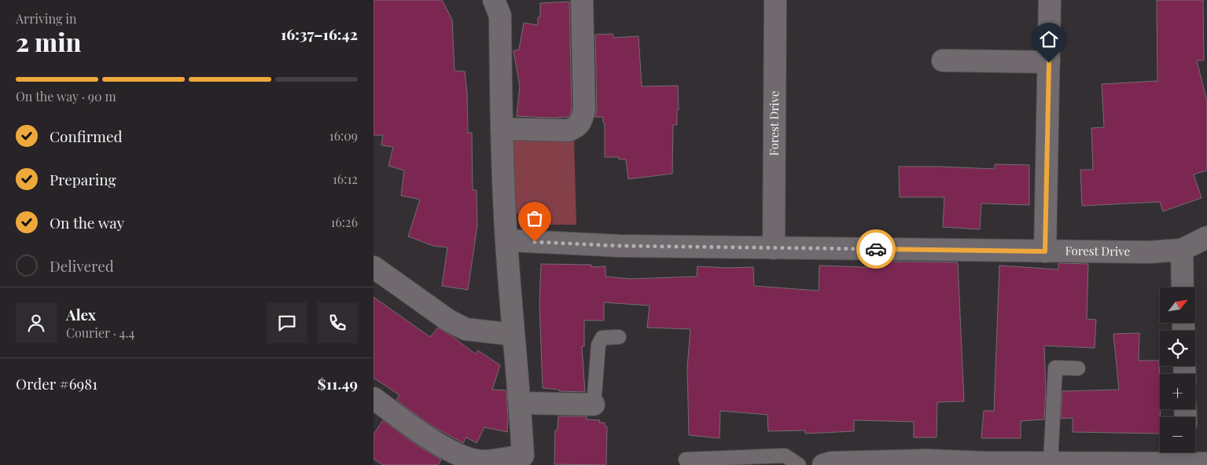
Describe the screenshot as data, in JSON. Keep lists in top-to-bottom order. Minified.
{"streets":{"street":["Forest Drive"]},"north":"top right","page":{"heading":["2 min","Arriving in","16:37–16:42"],"panel":["Alex","Courier · 4.4","Order #6981","$11.49"],"bar":"On the way · 90 m","list":[["Confirmed","16:09"],["Preparing","16:12"],["On the way","16:26"],"Delivered"],"map_buttons":["+","−"]}}
